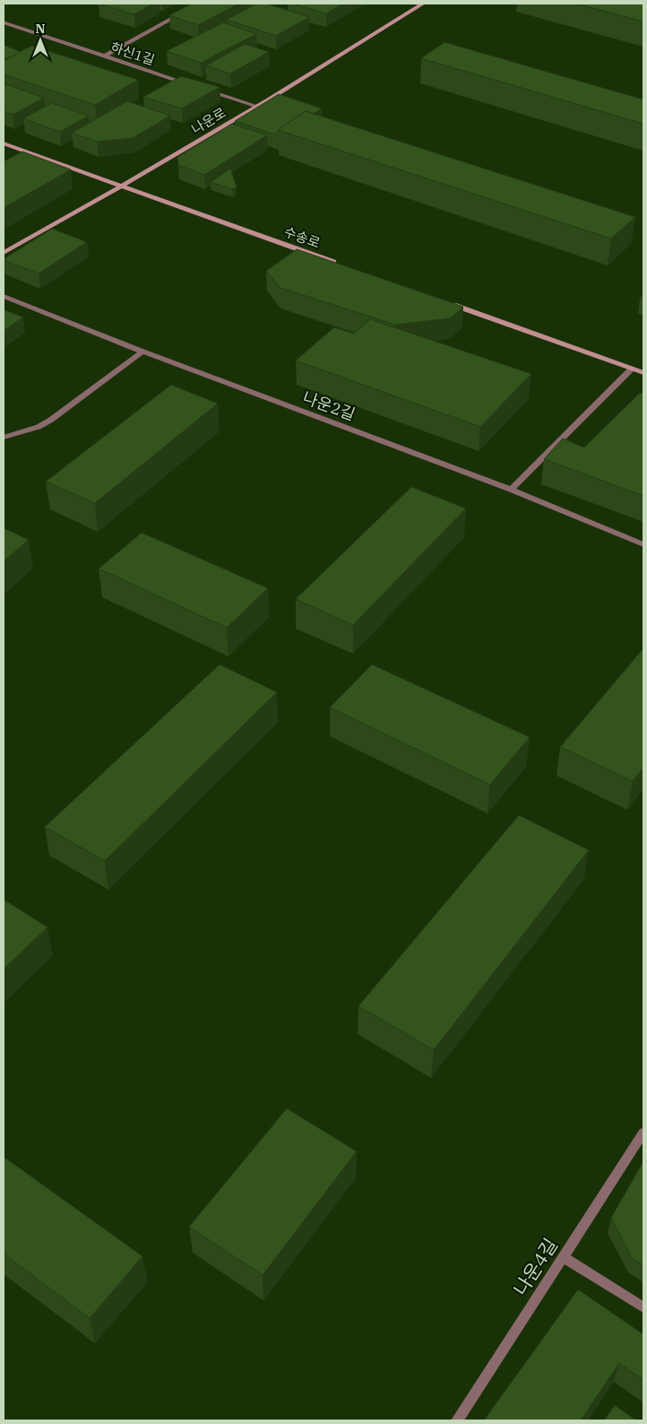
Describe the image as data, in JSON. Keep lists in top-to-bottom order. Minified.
{"streets":{"street":["하신1길","나운로","수송로","나운2길","나운4길"]},"crossings":[["나운로","수송로"]],"north":"top"}
